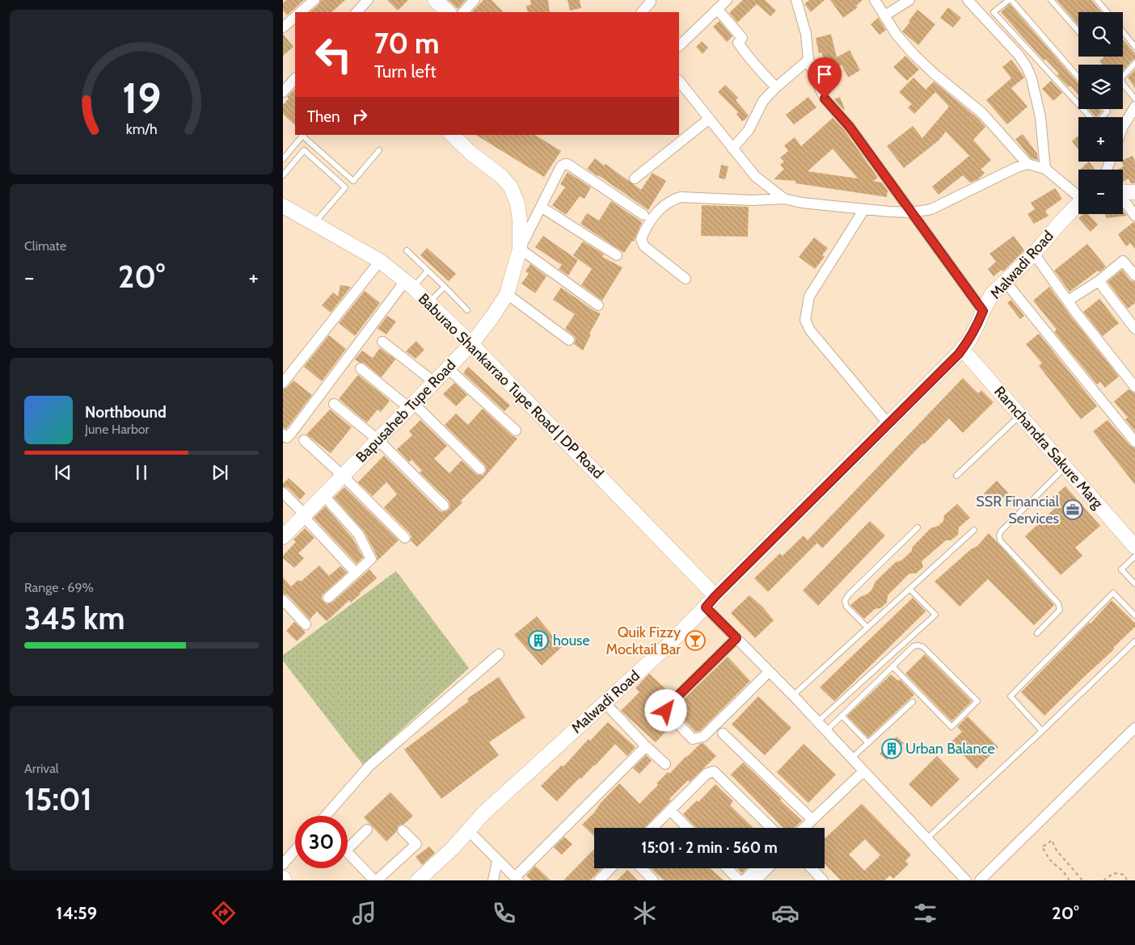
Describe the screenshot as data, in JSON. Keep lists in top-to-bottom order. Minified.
{"streets":{"street":["Malwadi Road","Baburao Shankarrao Tupe Road | DP Road","Bapusaheb Tupe Road","Ramchandra Sakure Marg"]},"crossings":[["Malwadi Road","Baburao Shankarrao Tupe Road | DP Road"],["Malwadi Road","Ramchandra Sakure Marg"],["Baburao Shankarrao Tupe Road | DP Road","Bapusaheb Tupe Road"]],"places":{"office":["SSR Financial Services"],"building":["house","Urban Balance"],"bar":["Quik Fizzy Mocktail Bar"]},"page":{"map_buttons":["+","−"],"turn":["70 m","Turn left"],"then":"Then","tile":["Climate",["Range · 69%","345 km"],["Arrival","15:01"]],"heat":["−","20°","+"],"song":["Northbound","June Harbor"],"limit":"30","trip":"15:01 · 2 min · 560 m","tabs":["14:59","20°"],"gauge":["19","km/h"]}}
